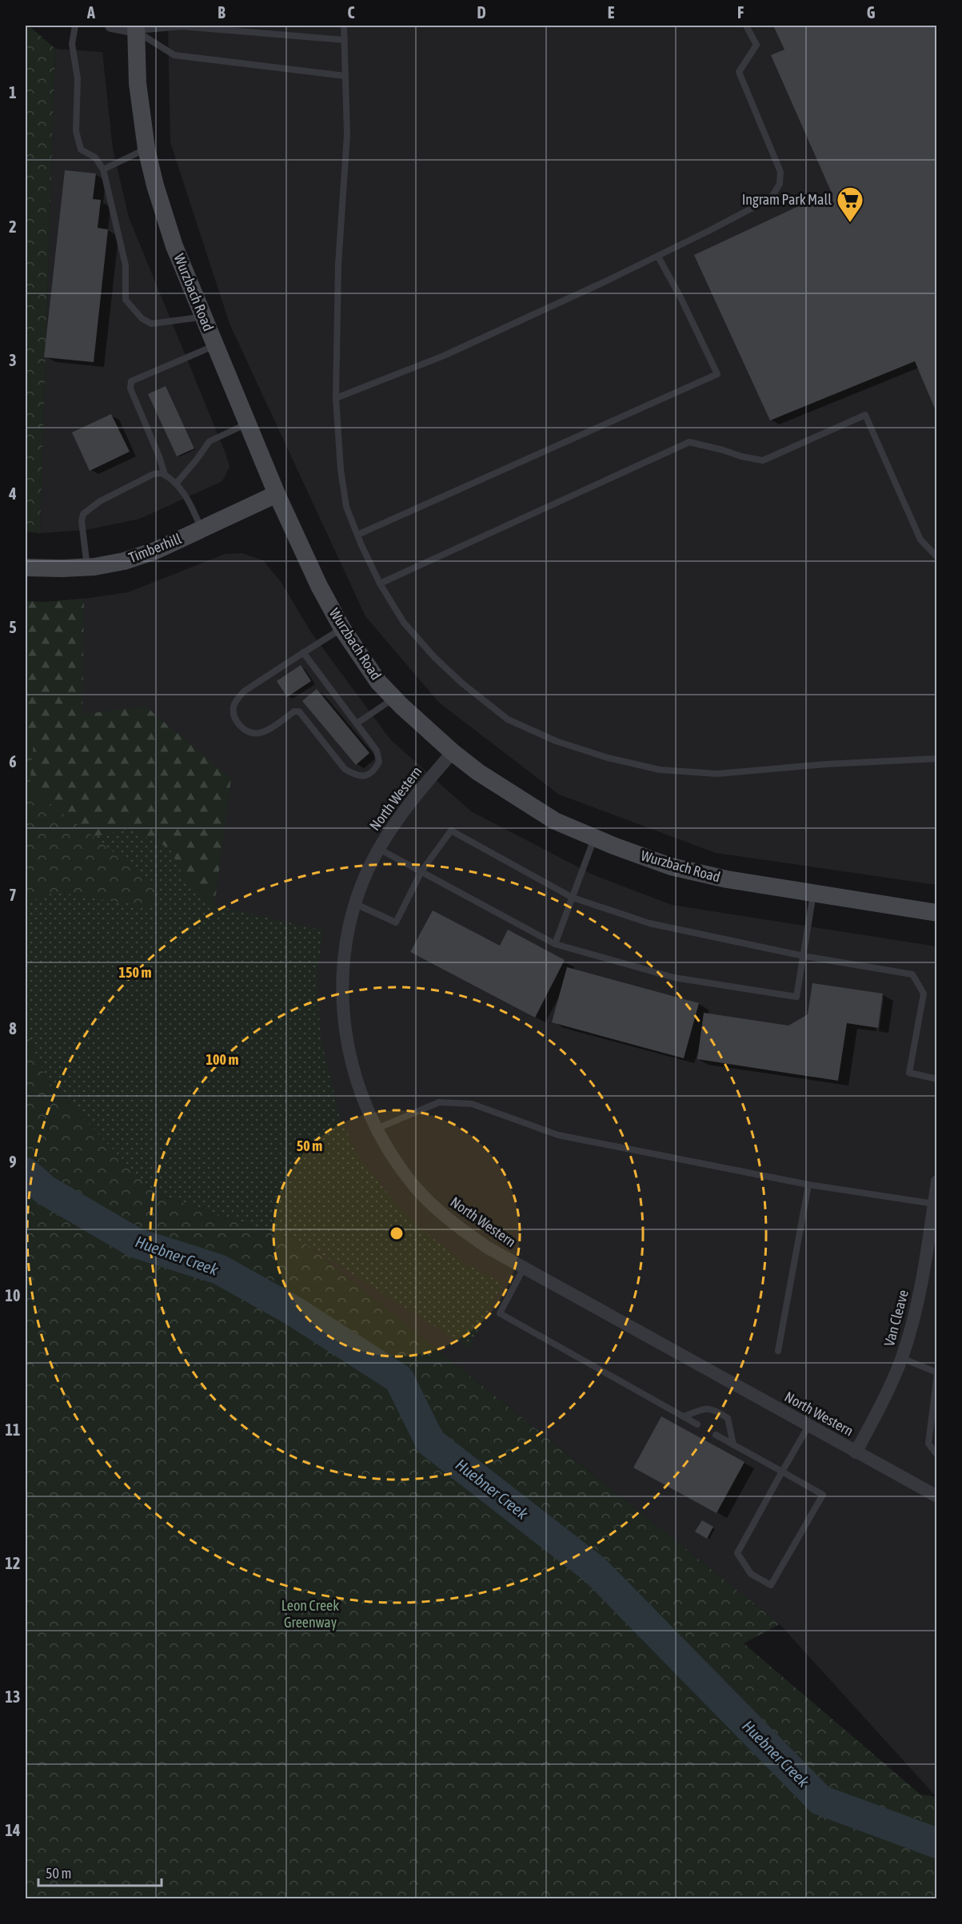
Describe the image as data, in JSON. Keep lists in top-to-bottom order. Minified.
{"streets":{"main road":["Wurzbach Road","Timberhill"],"street":["North Western","Van Cleave"]},"crossings":[["Wurzbach Road","Timberhill"],["Wurzbach Road","North Western"],["North Western","Van Cleave"]],"water":["Huebner Creek"],"parks":["Leon Creek Greenway"],"places":{"supermarket":["Ingram Park Mall"]},"scale_bar":"50 m","grid":{"columns":["A","B","C","D","E","F","G"],"rows":["1","2","3","4","5","6","7","8","9","10","11","12","13","14"]},"rings":["150 m","100 m","50 m"]}
